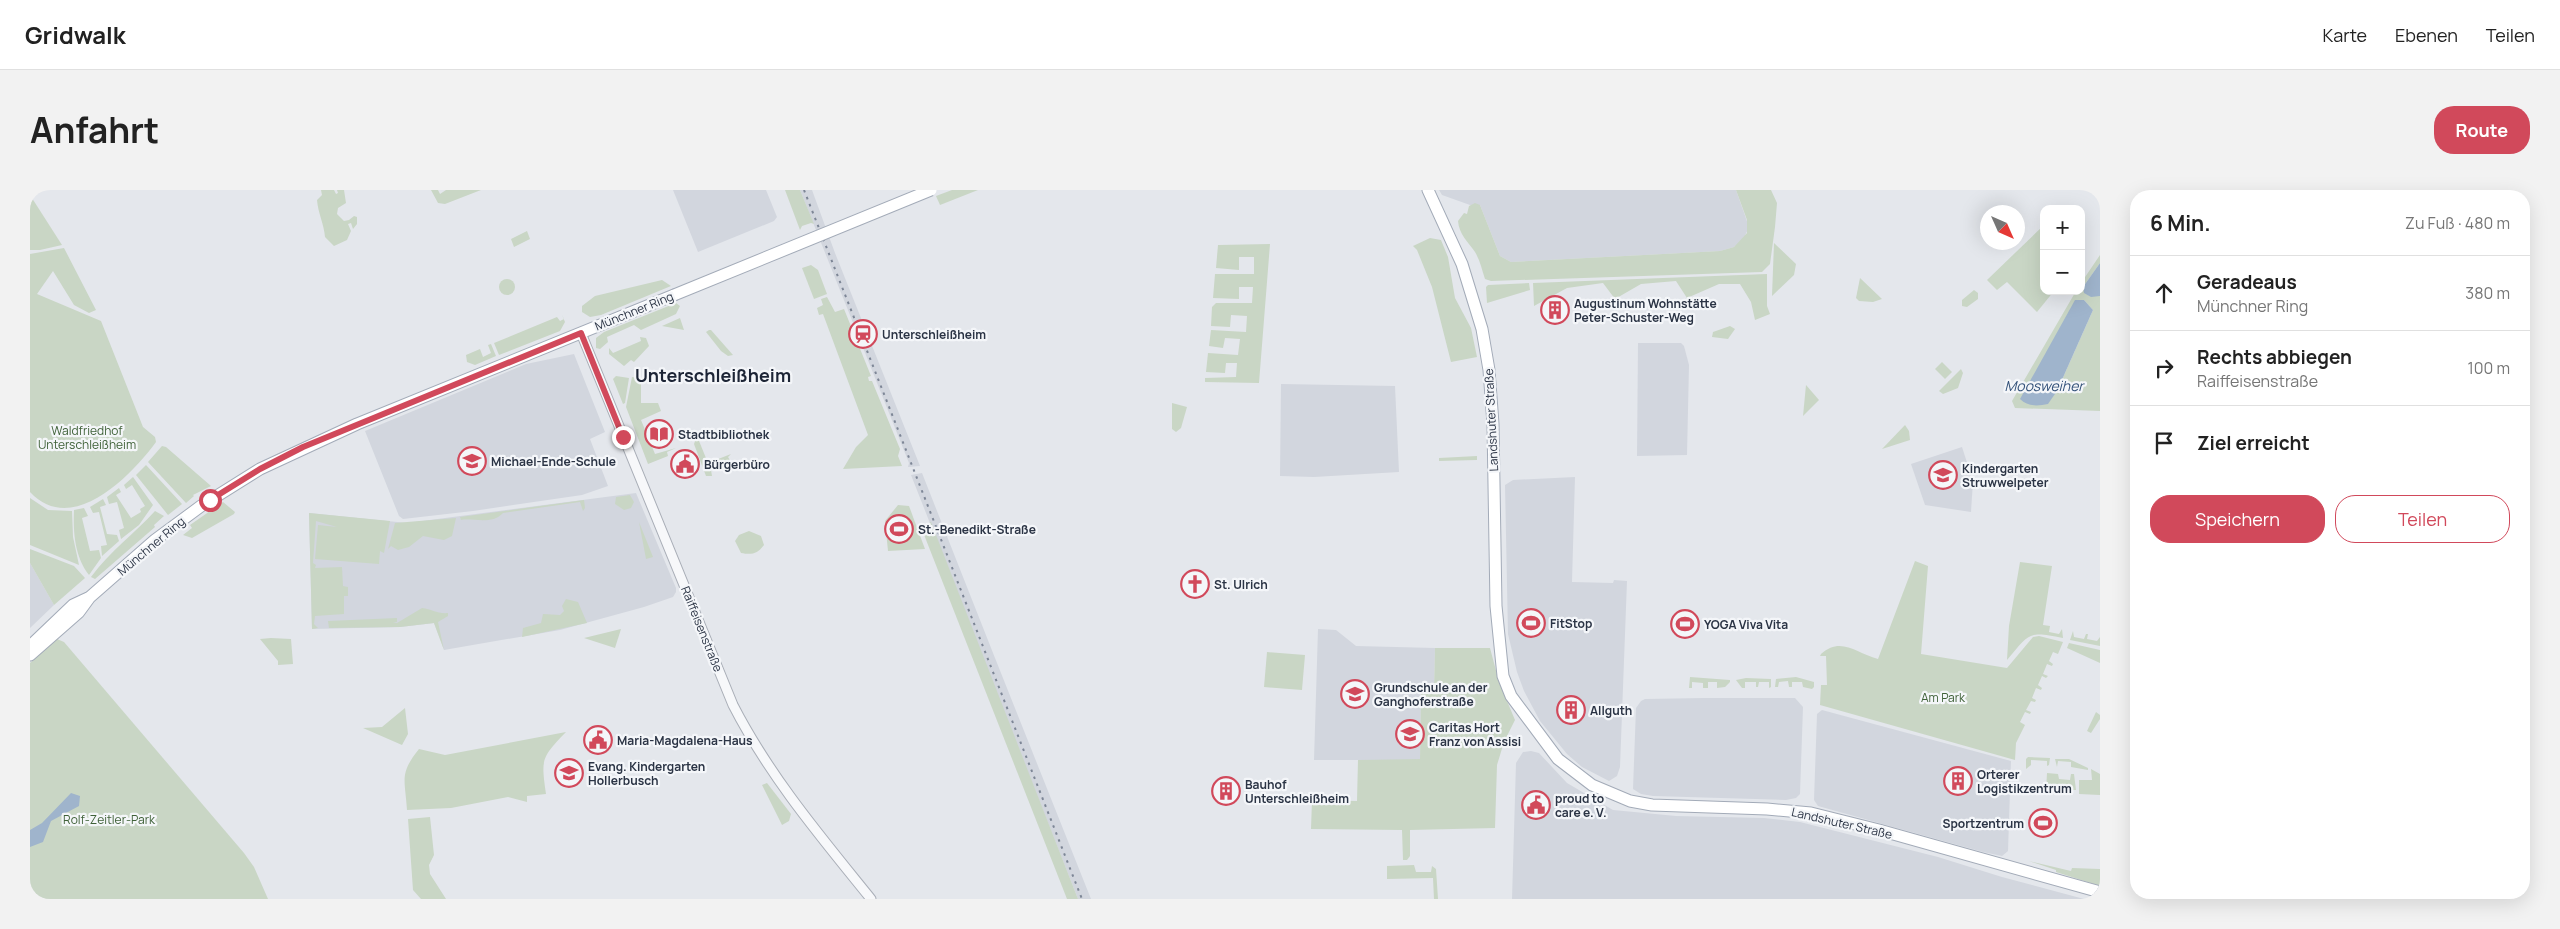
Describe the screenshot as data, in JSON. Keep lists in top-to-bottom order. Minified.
{"streets":{"main road":["Münchner Ring","Landshuter Straße"],"street":["Raiffeisenstraße"]},"crossings":[["Münchner Ring","Raiffeisenstraße"]],"districts":["Unterschleißheim"],"water":["Moosweiher"],"parks":["Waldfriedhof Unterschleißheim","Am Park","Rolf-Zeitler-Park"],"places":{"building":["Augustinum Wohnstätte Peter-Schuster-Weg","Allguth","Orterer Logistikzentrum","Bauhof Unterschleißheim"],"station":["Unterschleißheim"],"library":["Stadtbibliothek"],"school or university":["Michael-Ende-Schule","Kindergarten Struwwelpeter","Grundschule an der Ganghoferstraße","Caritas Hort Franz von Assisi","Evang. Kindergarten Hollerbusch"],"public building":["Bürgerbüro","Maria-Magdalena-Haus","proud to care e. V."],"sports":["St.-Benedikt-Straße","FitStop","YOGA Viva Vita","Sportzentrum"],"church":["St. Ulrich"]},"north":"bottom right","page":{"header":"Gridwalk","nav":["Karte","Ebenen","Teilen"],"title":"Anfahrt","buttons":["Route",["Speichern","Teilen"]],"heading":["6 Min.","Zu Fuß · 480 m"],"map_buttons":["+","−"],"list":[["Geradeaus","Münchner Ring","380 m"],["Rechts abbiegen","Raiffeisenstraße","100 m"],"Ziel erreicht"]}}
